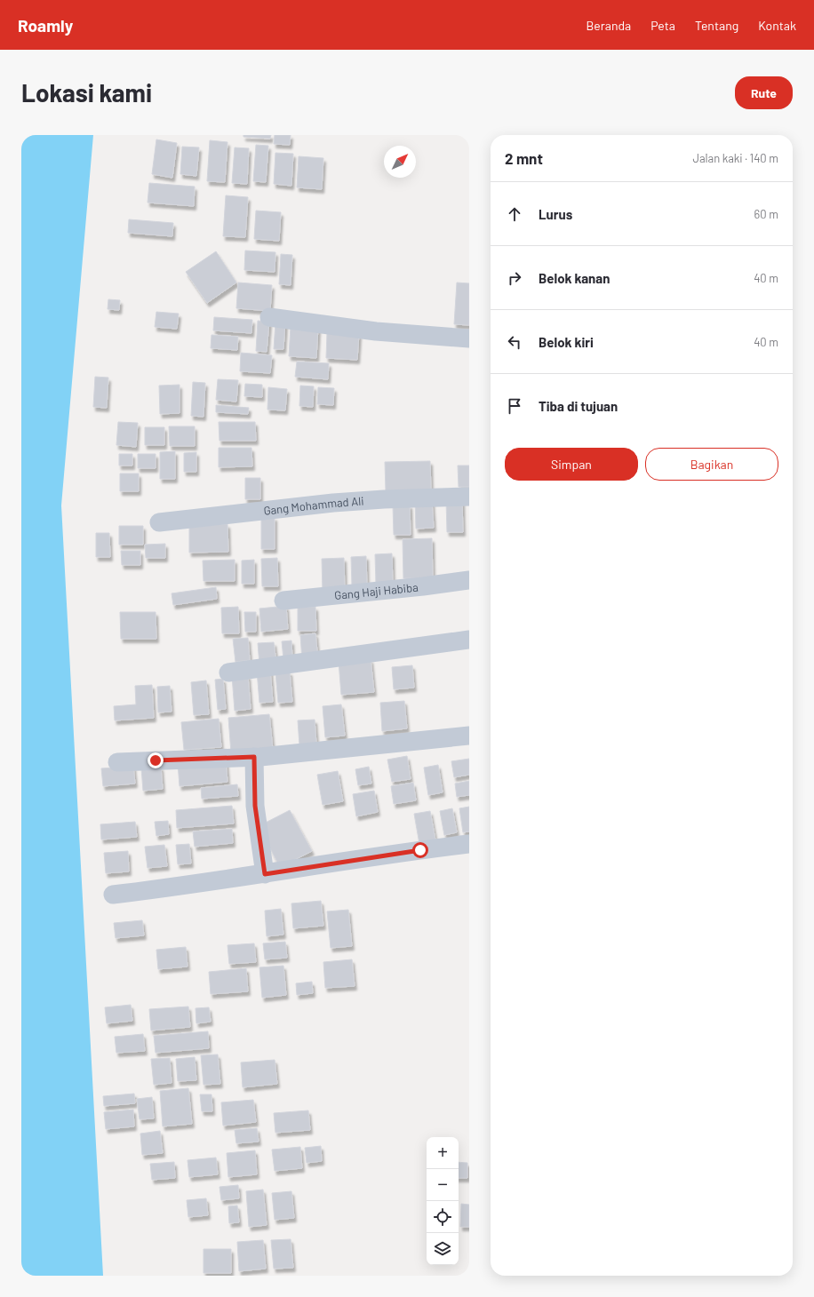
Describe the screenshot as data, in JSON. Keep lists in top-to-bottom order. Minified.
{"streets":{"street":["Gang Mohammad Ali","Gang Haji Habiba"]},"north":"top right","page":{"header":"Roamly","nav":["Beranda","Peta","Tentang","Kontak"],"buttons":["Rute",["Simpan","Bagikan"]],"title":"Lokasi kami","heading":["2 mnt","Jalan kaki · 140 m"],"list":[["Lurus","60 m"],["Belok kanan","40 m"],["Belok kiri","40 m"],"Tiba di tujuan"],"map_buttons":["+","−"]}}
